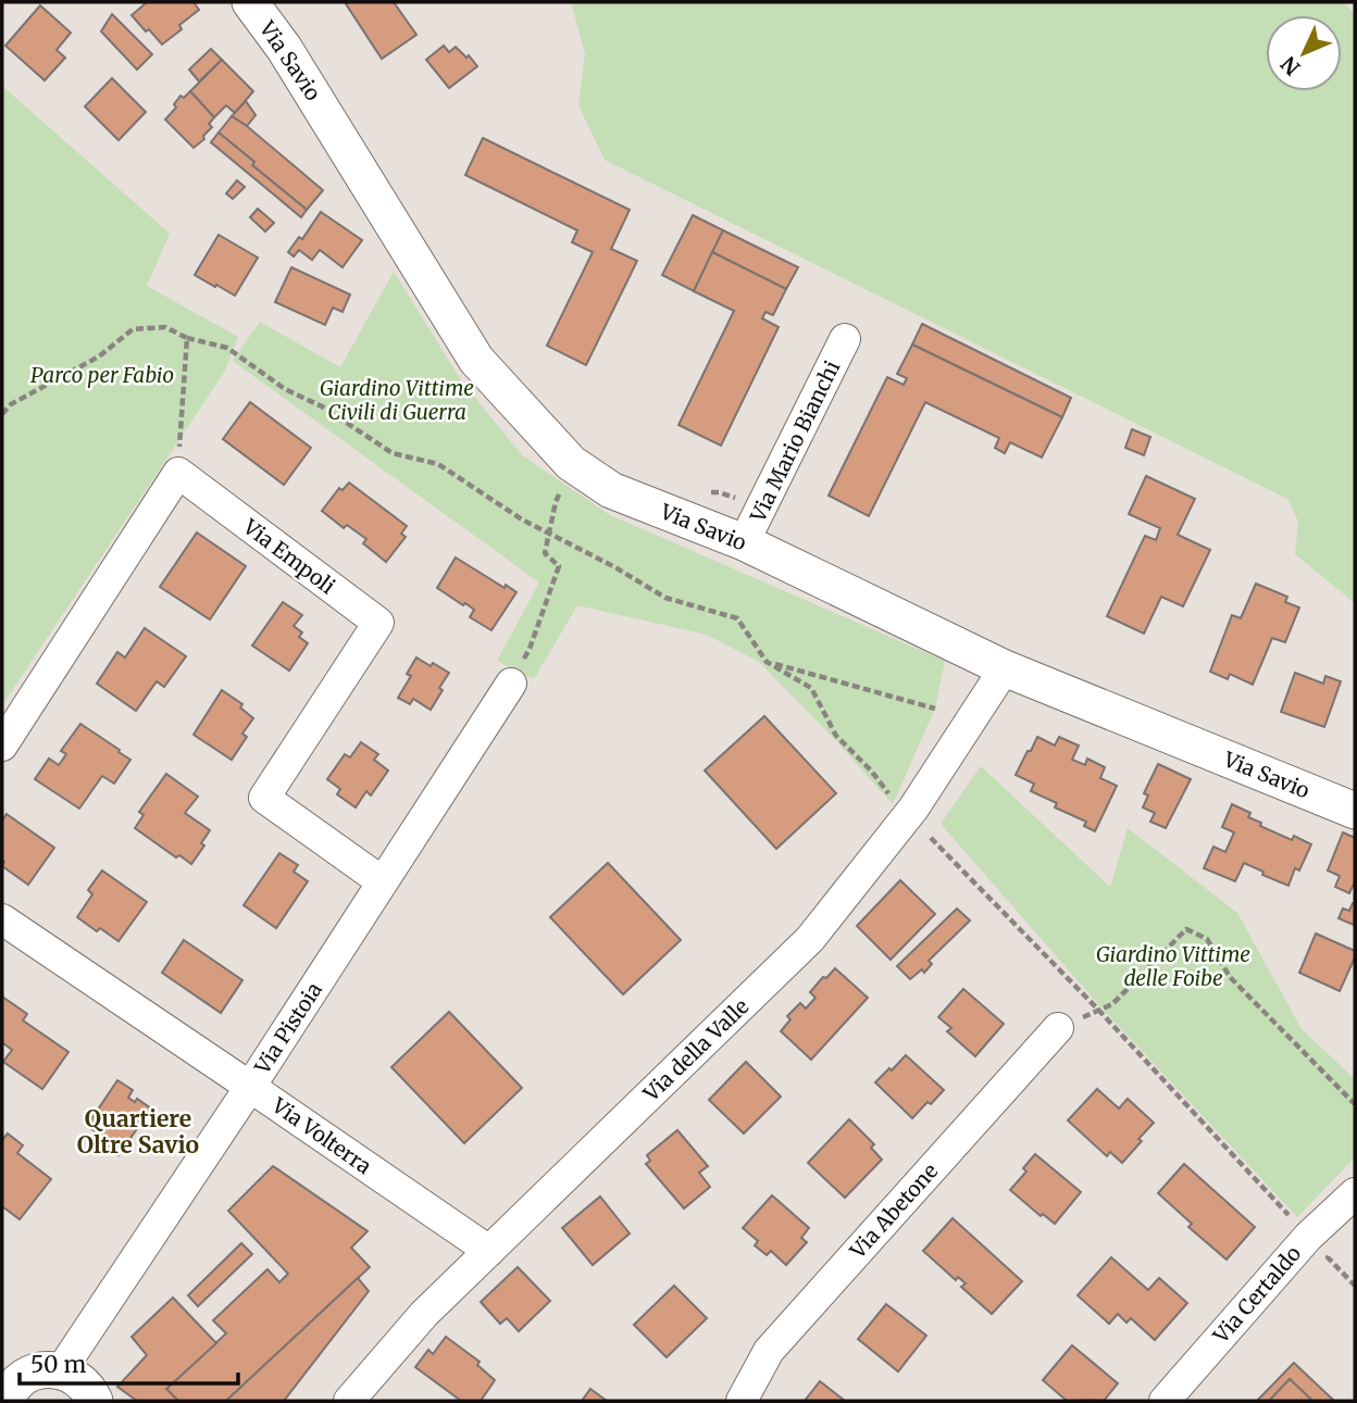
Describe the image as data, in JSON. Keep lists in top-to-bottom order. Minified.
{"streets":{"street":["Via Savio","Via Mario Bianchi","Via Empoli","Via Pistoia","Via della Valle","Via Volterra","Via Abetone","Via Certaldo"]},"crossings":[["Via Savio","Via Mario Bianchi"],["Via Savio","Via della Valle"],["Via Empoli","Via Pistoia"],["Via Pistoia","Via Volterra"],["Via della Valle","Via Volterra"]],"districts":["Quartiere Oltre Savio"],"parks":["Parco per Fabio","Giardino Vittime Civili di Guerra","Giardino Vittime delle Foibe"],"scale_bar":"50 m","north":"bottom left"}
